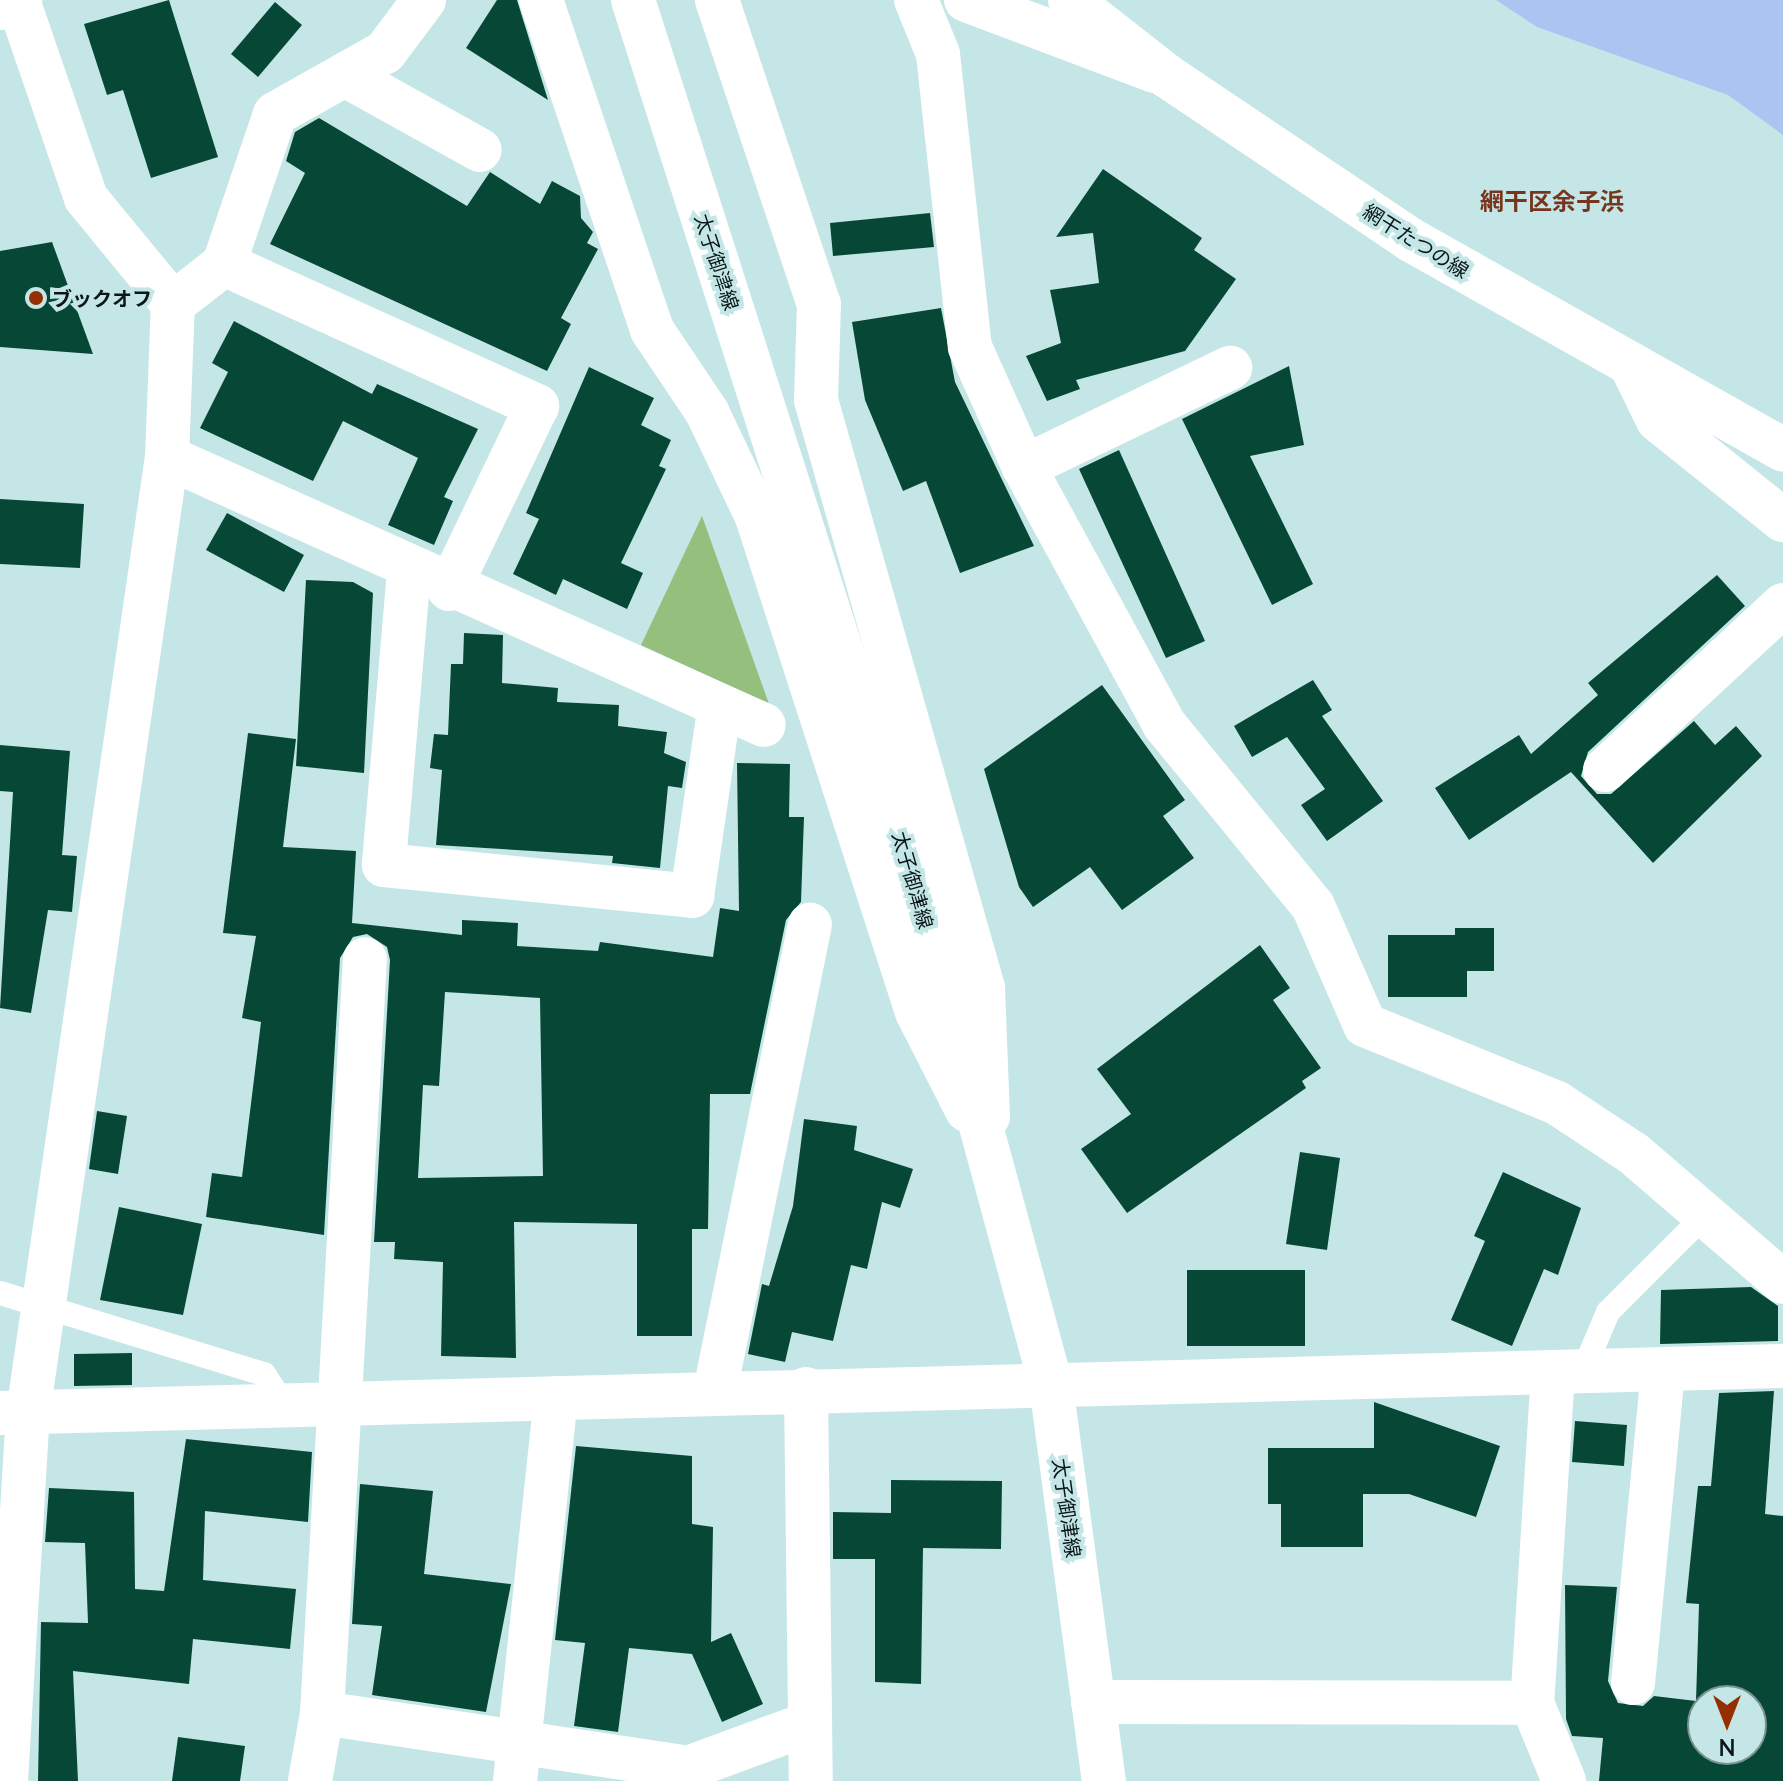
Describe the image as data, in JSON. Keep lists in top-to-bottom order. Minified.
{"streets":{"main road":["網干たつの線","太子御津線"]},"districts":["網干区余子浜"],"places":["ブックオフ"],"north":"bottom"}
